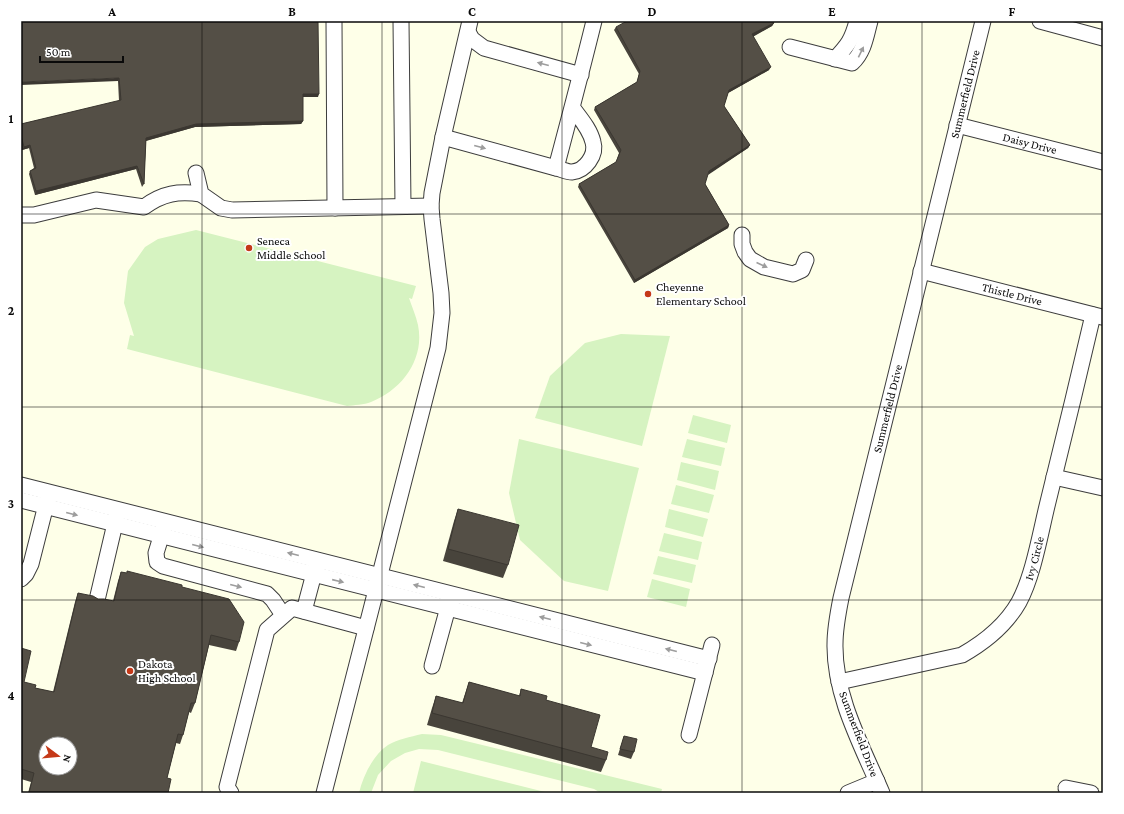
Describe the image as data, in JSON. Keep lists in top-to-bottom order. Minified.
{"streets":{"street":["Summerfield Drive","Daisy Drive","Thistle Drive","Ivy Circle"]},"crossings":[["Summerfield Drive","Daisy Drive"],["Summerfield Drive","Thistle Drive"],["Summerfield Drive","Ivy Circle"],["Thistle Drive","Ivy Circle"]],"places":["Seneca Middle School","Cheyenne Elementary School","Dakota High School"],"scale_bar":"50 m","north":"right","grid":{"columns":["A","B","C","D","E","F"],"rows":["1","2","3","4"]}}
